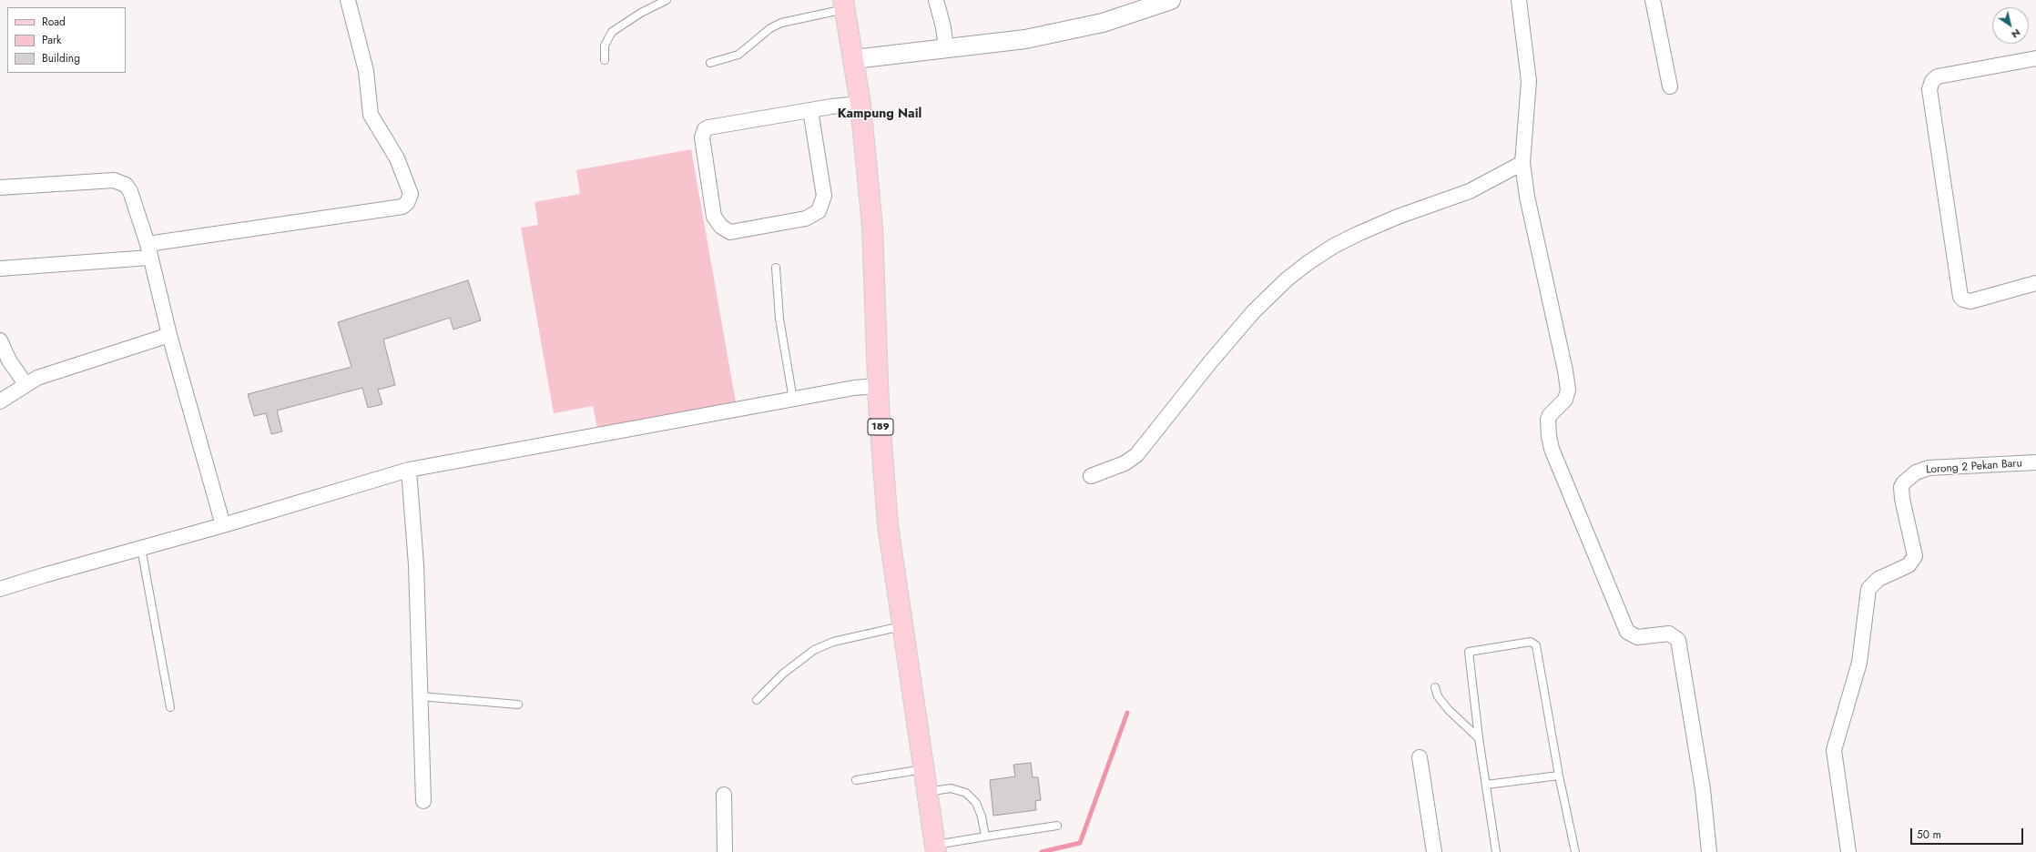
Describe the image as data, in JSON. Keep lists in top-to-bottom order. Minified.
{"streets":{"main road":["189"],"street":["Lorong 2 Pekan Baru"]},"districts":["Kampung Nail"],"legend":["Road","Park","Building"],"scale_bar":"50 m","north":"bottom right"}
